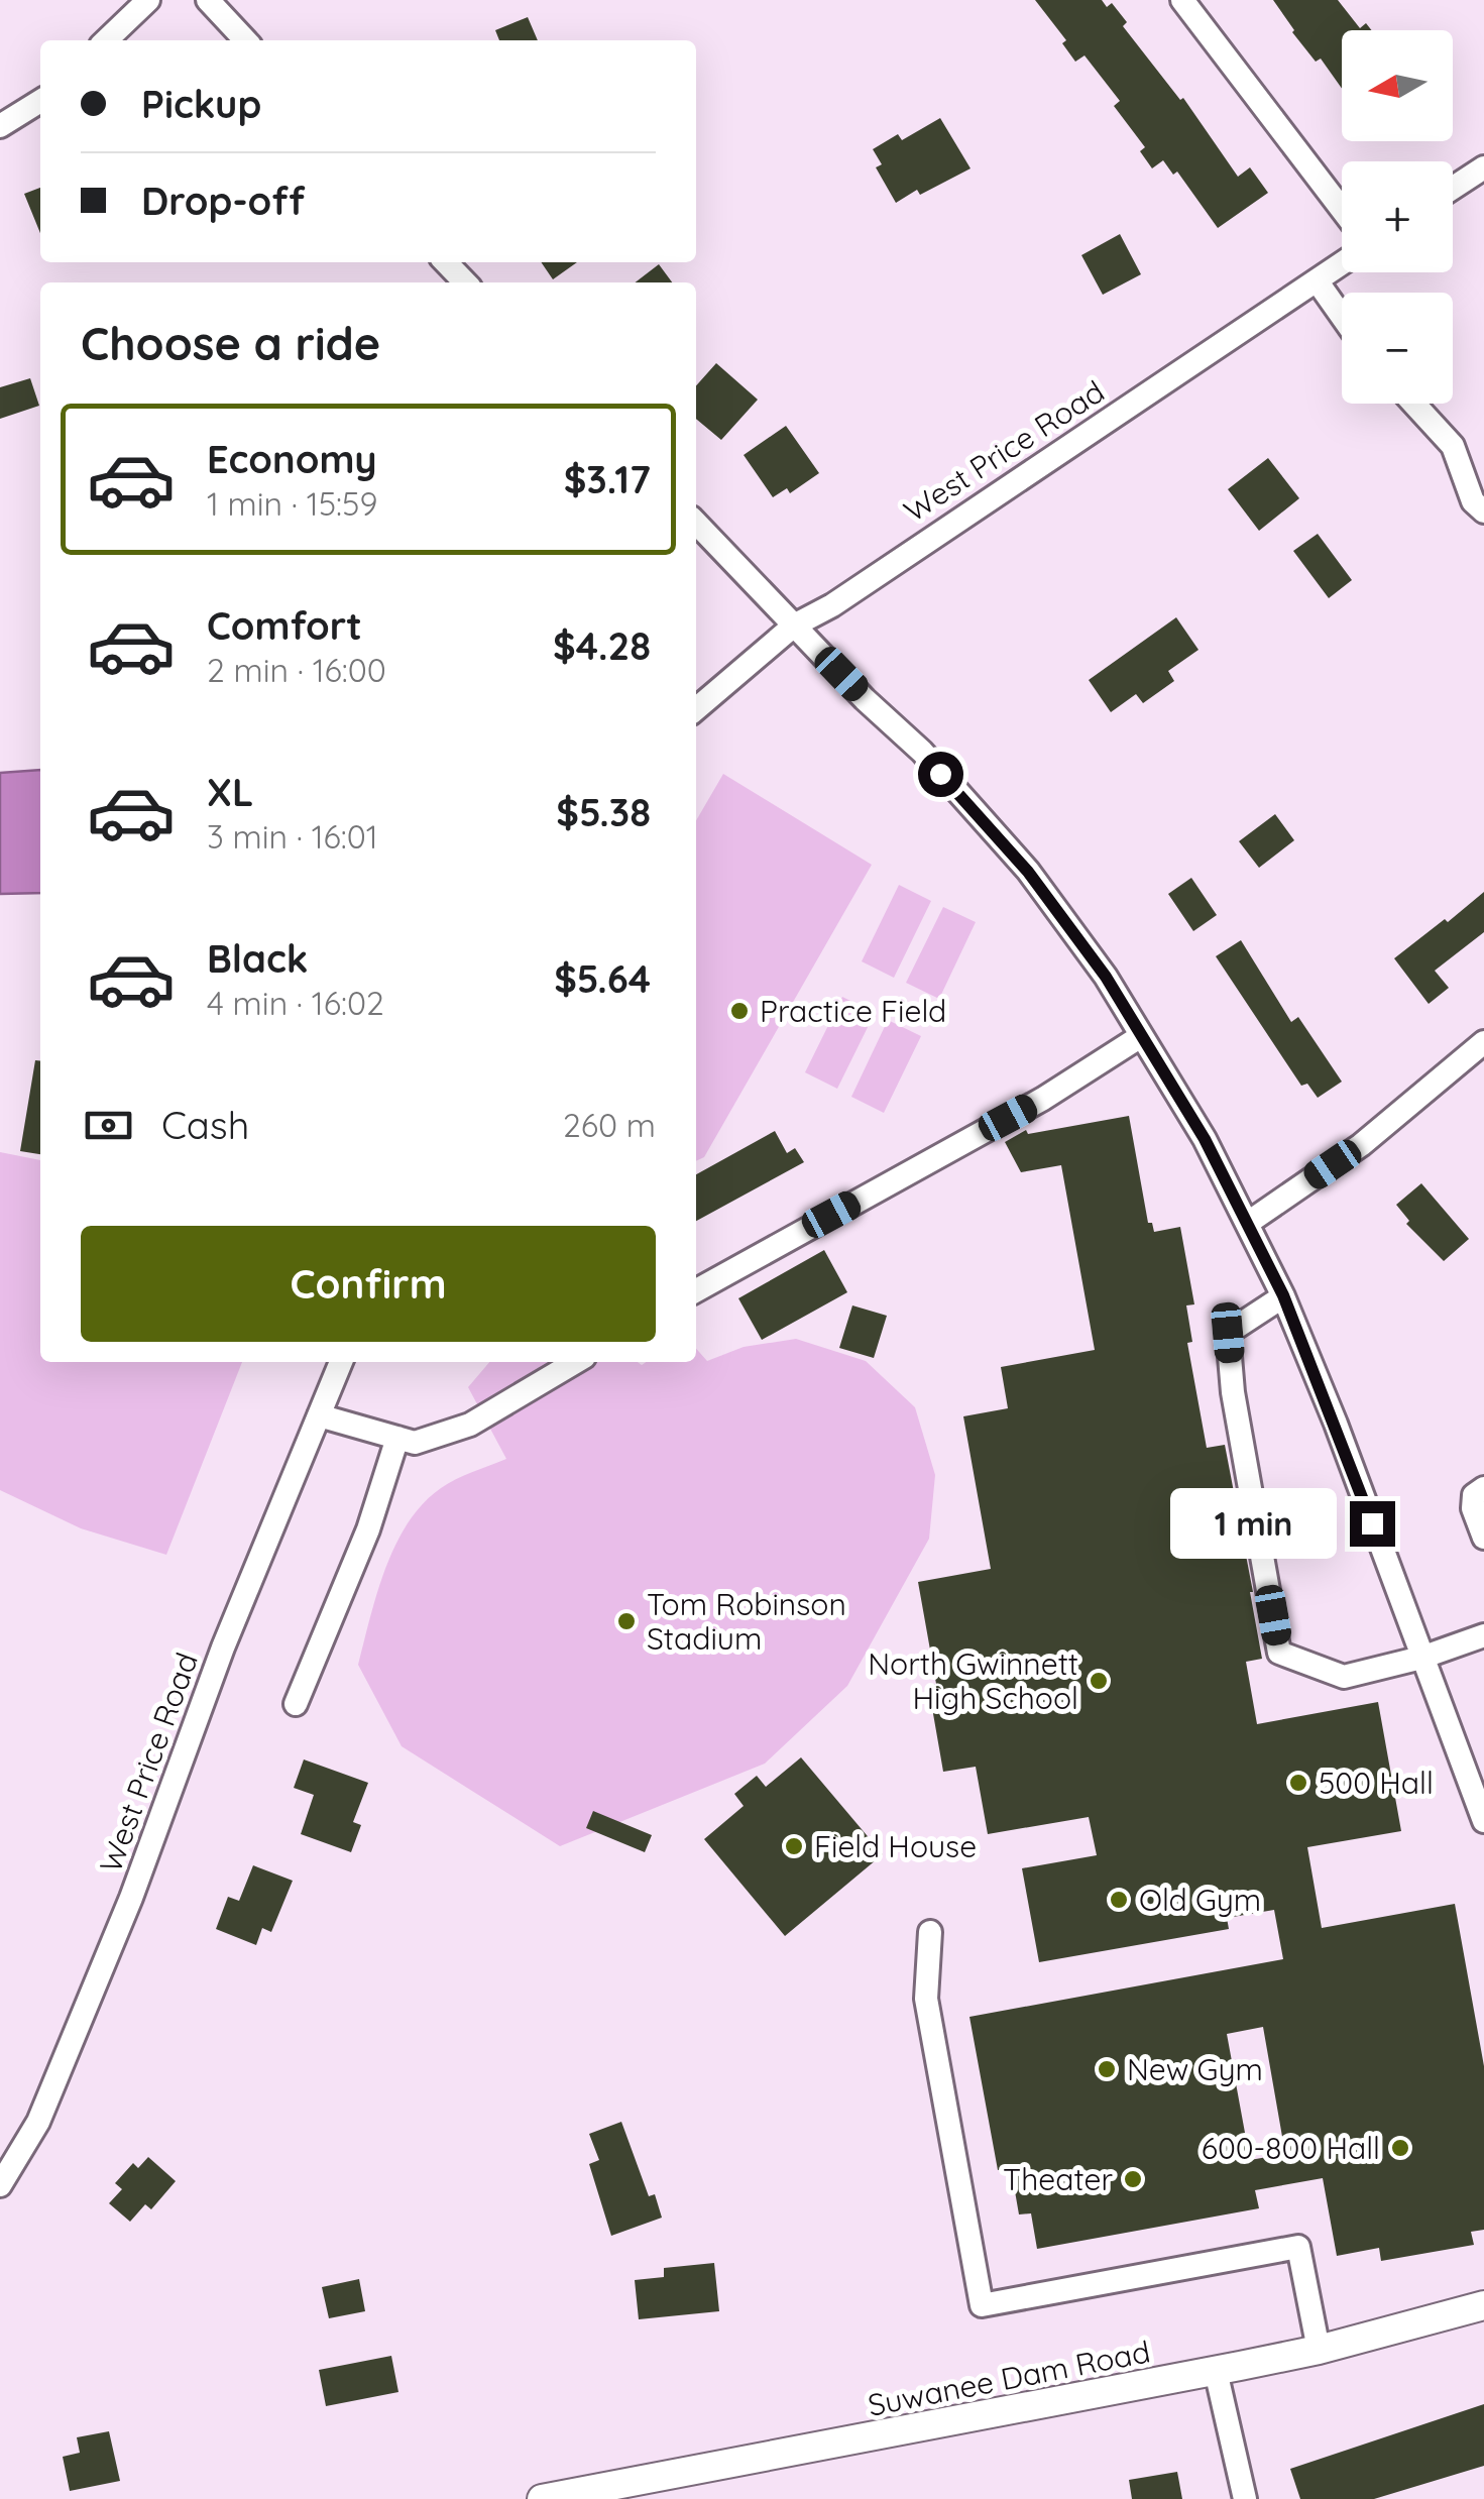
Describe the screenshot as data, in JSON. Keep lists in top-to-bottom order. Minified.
{"streets":{"main road":["Suwanee Dam Road"],"street":["West Price Road"]},"places":["Practice Field","Tom Robinson Stadium","North Gwinnett High School","500 Hall","Field House","Old Gym","New Gym","600-800 Hall","Theater"],"north":"left","page":{"map_buttons":["+","−"],"banner":["Pickup","Drop-off"],"heading":"Choose a ride","list":[{"name":"Economy","note":"1 min · 15:59","value":"$3.17"},{"name":"Comfort","note":"2 min · 16:00","value":"$4.28"},{"name":"XL","note":"3 min · 16:01","value":"$5.38"},{"name":"Black","note":"4 min · 16:02","value":"$5.64"}],"pay":["Cash","260 m"],"buttons":"Confirm","bubble":"1 min"}}
